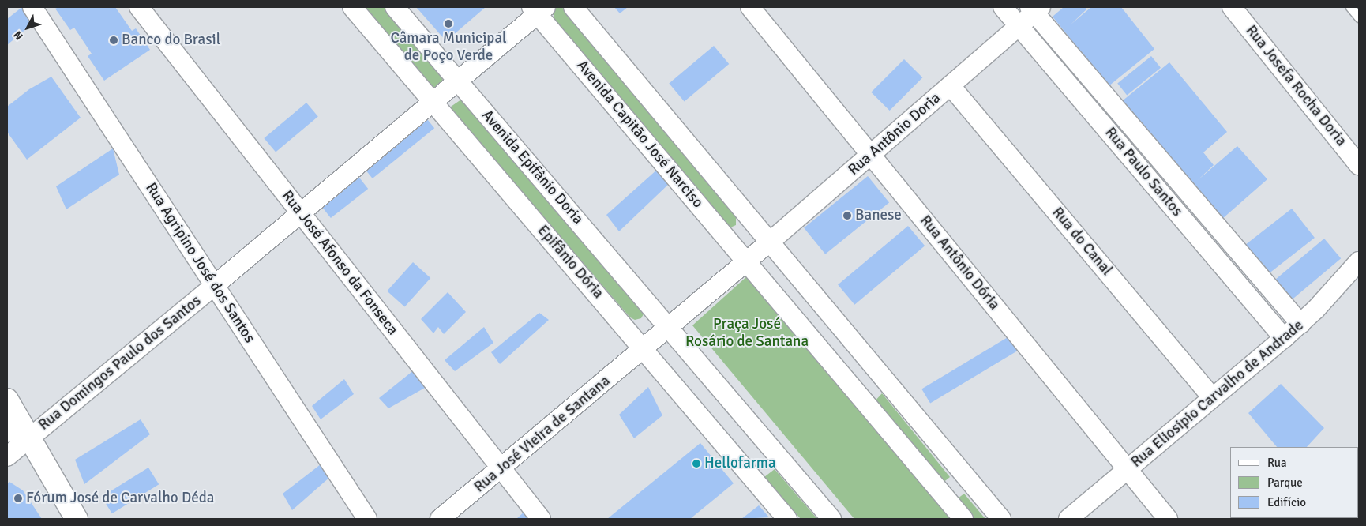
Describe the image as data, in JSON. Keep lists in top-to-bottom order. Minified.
{"streets":{"street":["Rua Josefa Rocha Doria","Avenida Capitão José Narciso","Rua Antônio Doria","Avenida Epifânio Doria","Rua Paulo Santos","Rua do Canal","Epifânio Dória","Rua Agripino José dos Santos","Rua José Afonso da Fonseca","Rua Antônio Dória","Rua Domingos Paulo dos Santos","Rua Eliosipio Carvalho de Andrade","Rua José Vieira de Santana"]},"crossings":[["Avenida Capitão José Narciso","Rua Antônio Doria"],["Avenida Capitão José Narciso","Rua Domingos Paulo dos Santos"],["Rua Antônio Doria","Rua Paulo Santos"],["Rua Antônio Doria","Rua do Canal"],["Rua Antônio Doria","Rua Antônio Dória"],["Avenida Epifânio Doria","Rua Domingos Paulo dos Santos"],["Rua Paulo Santos","Rua Eliosipio Carvalho de Andrade"],["Rua do Canal","Rua Eliosipio Carvalho de Andrade"],["Epifânio Dória","Rua Domingos Paulo dos Santos"],["Epifânio Dória","Rua José Vieira de Santana"],["Rua Agripino José dos Santos","Rua Domingos Paulo dos Santos"],["Rua José Afonso da Fonseca","Rua Domingos Paulo dos Santos"],["Rua José Afonso da Fonseca","Rua José Vieira de Santana"],["Rua Antônio Dória","Rua Eliosipio Carvalho de Andrade"]],"parks":["Praça José Rosário de Santana"],"places":["Câmara Municipal de Poço Verde","Banco do Brasil","Banese","Hellofarma","Fórum José de Carvalho Déda"],"legend":["Rua","Parque","Edifício"],"north":"bottom left"}
